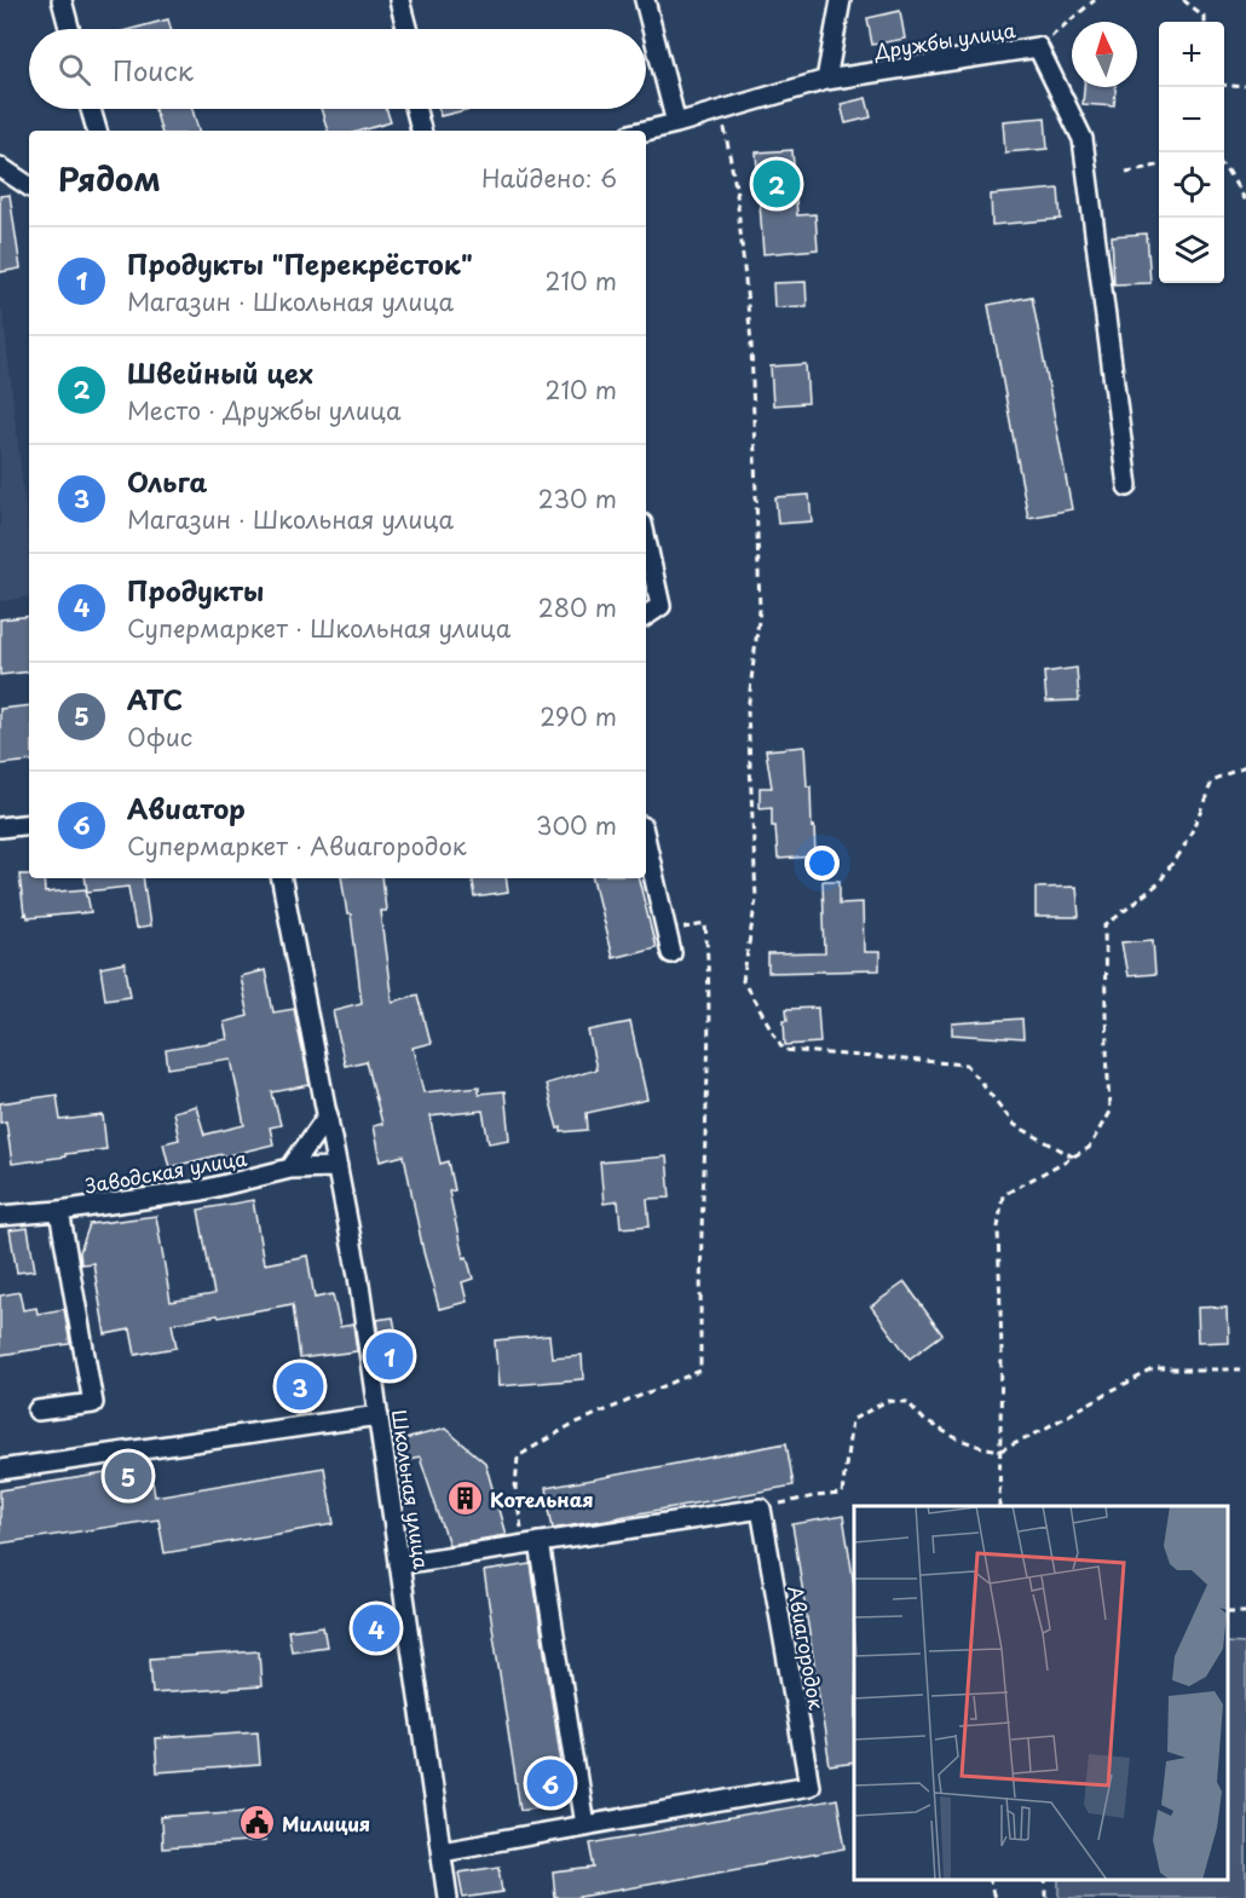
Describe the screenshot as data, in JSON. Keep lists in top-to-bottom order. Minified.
{"streets":{"street":["Дружбы улица","Заводская улица","Школьная улица","Авиагородок"]},"crossings":[["Заводская улица","Школьная улица"],["Школьная улица","Авиагородок"]],"places":{"building":["Котельная"],"public building":["Милиция"]},"north":"top","page":{"map_buttons":["+","−"],"search":"Поиск","heading":["Рядом","Найдено: 6"],"pins":["2","1","3","5","4","6"],"list":[{"mark":"1","name":"Продукты \"Перекрёсток\"","note":"Магазин · Школьная улица","value":"210 m"},{"mark":"2","name":"Швейный цех","note":"Место · Дружбы улица","value":"210 m"},{"mark":"3","name":"Ольга","note":"Магазин · Школьная улица","value":"230 m"},{"mark":"4","name":"Продукты","note":"Супермаркет · Школьная улица","value":"280 m"},{"mark":"5","name":"АТС","note":"Офис","value":"290 m"},{"mark":"6","name":"Авиатор","note":"Супермаркет · Авиагородок","value":"300 m"}]}}
